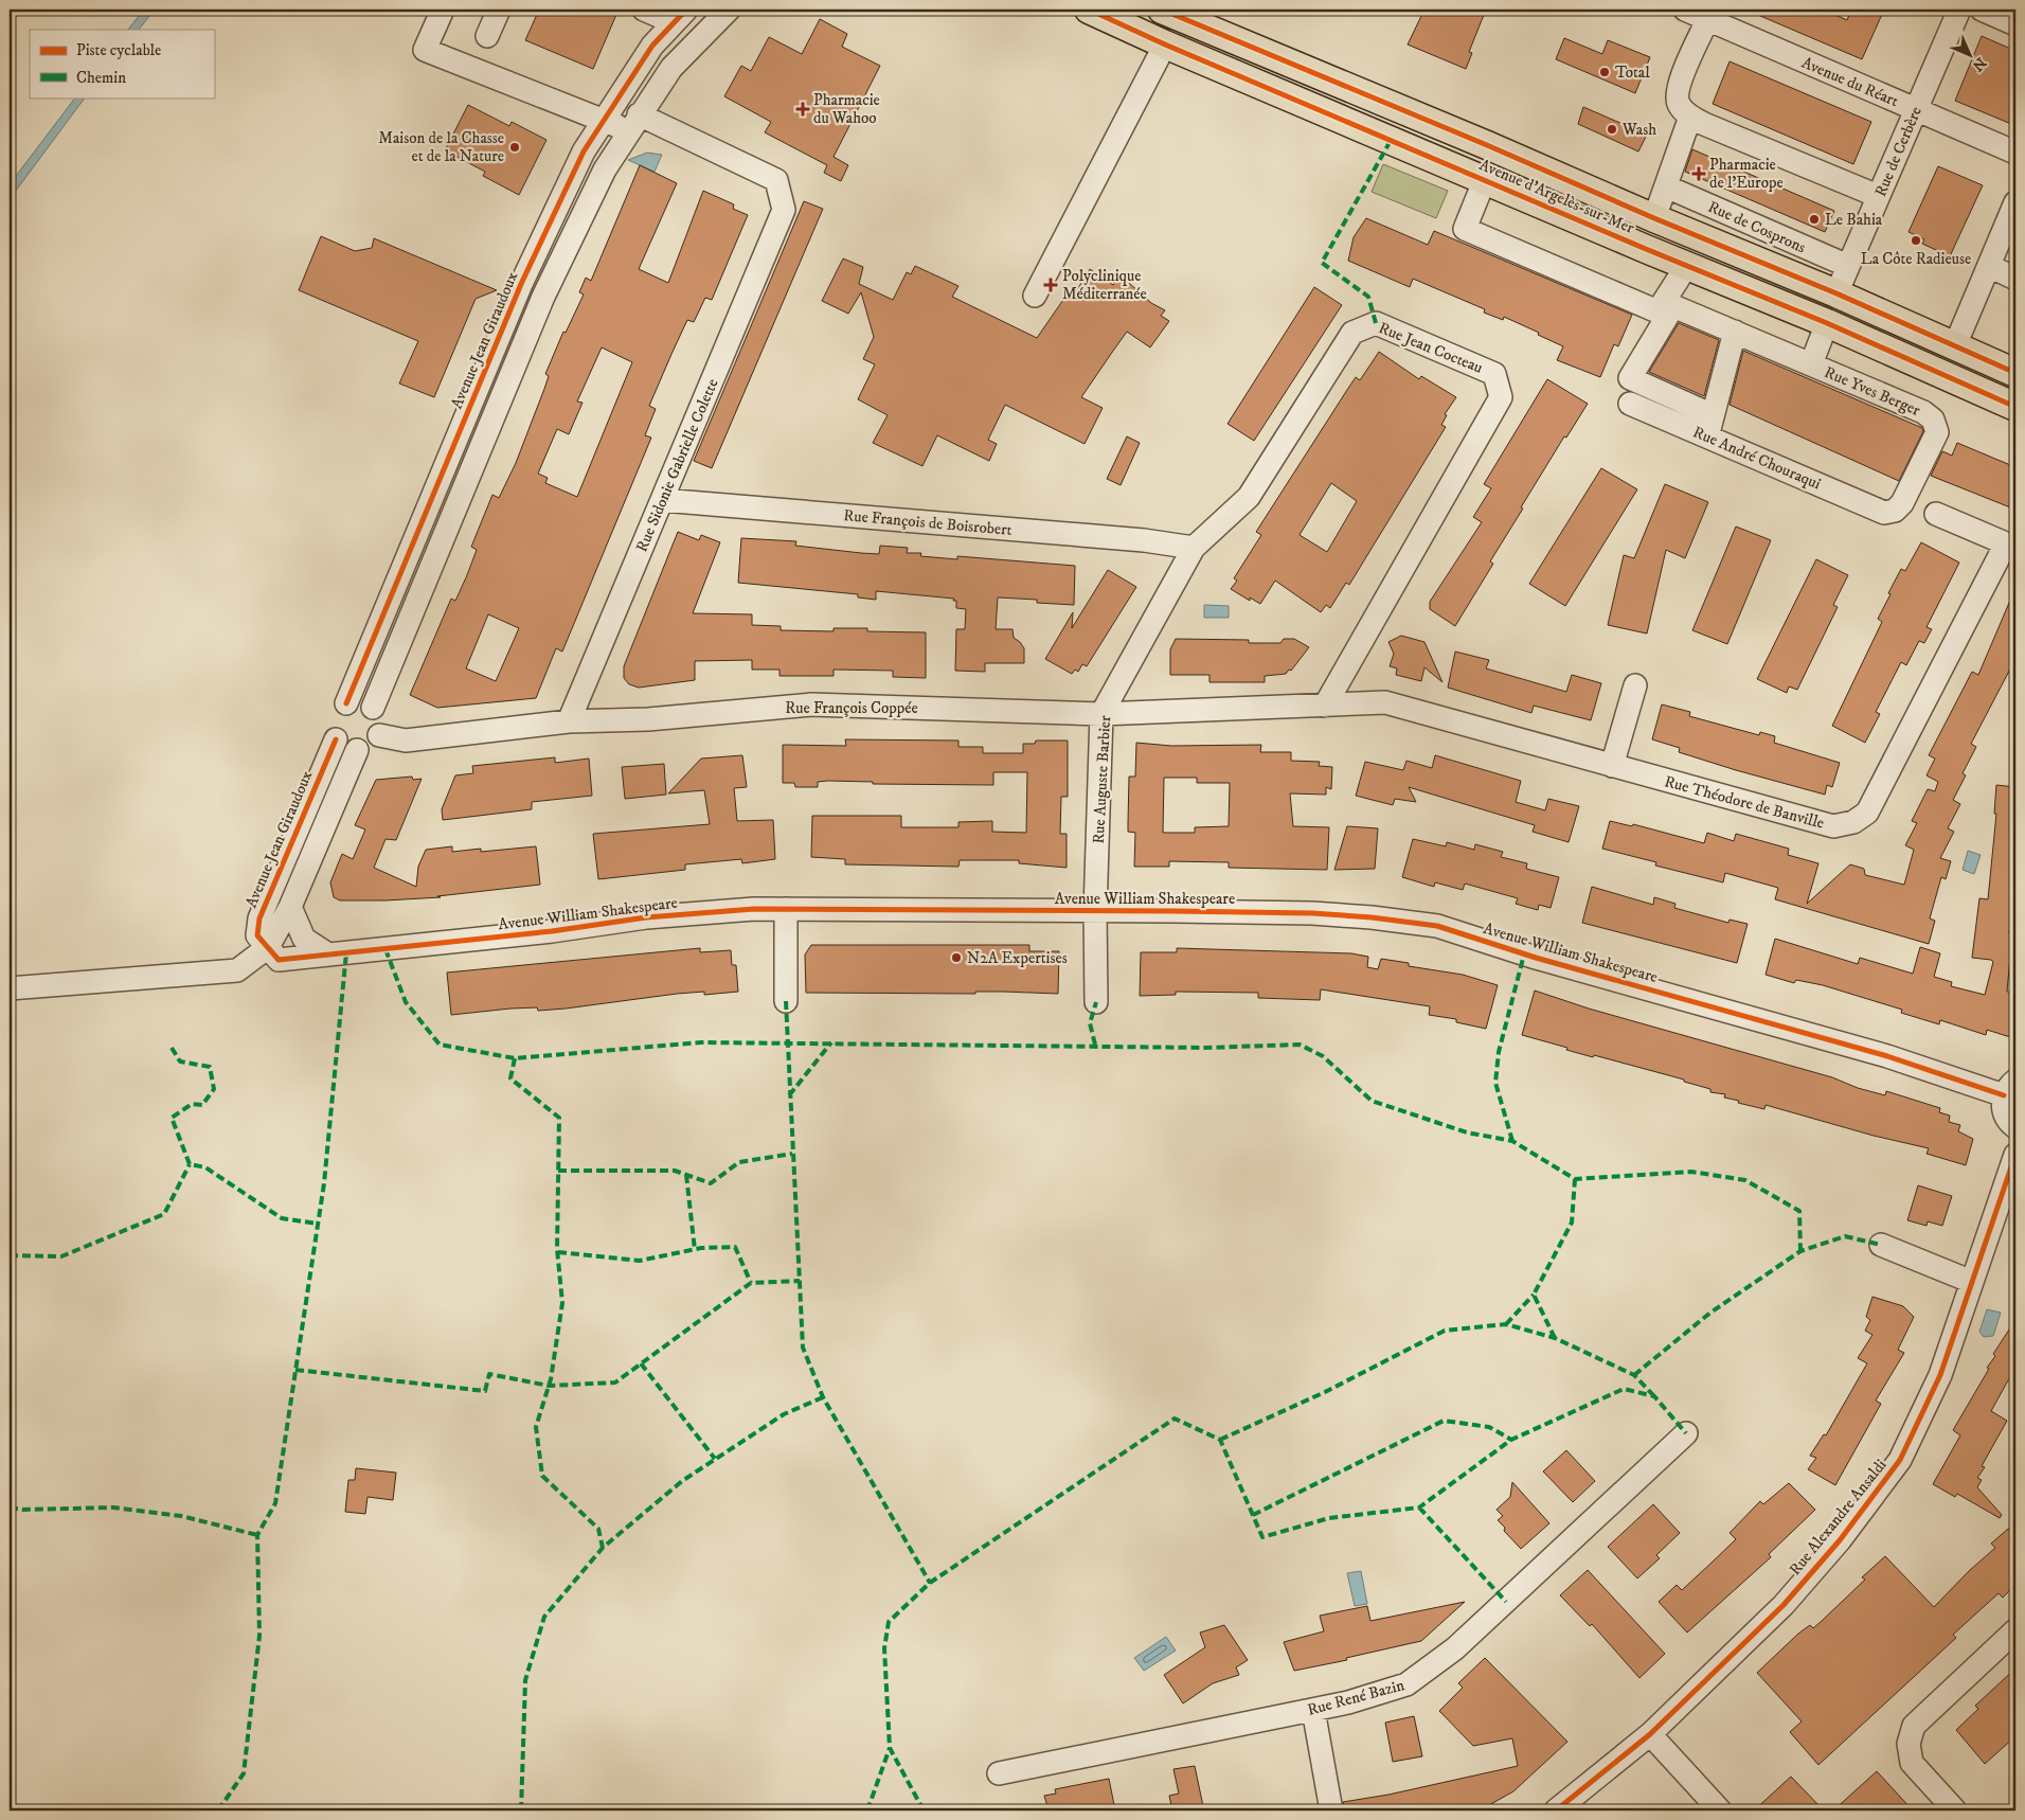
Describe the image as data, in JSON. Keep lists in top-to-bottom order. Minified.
{"streets":{"main road":["Avenue d'Argelès-sur-Mer"],"street":["Avenue du Réart","Rue de Cerbère","Rue de Cosprons","Avenue Jean Giraudoux","Rue Jean Cocteau","Rue Yves Berger","Rue André Chouraqui","Rue Sidonie Gabrielle Colette","Rue François de Boisrobert","Rue François Coppée","Rue Auguste Barbier","Rue Théodore de Banville","Avenue William Shakespeare","Rue Alexandre Ansaldi","Rue René Bazin"]},"crossings":[["Avenue du Réart","Rue de Cerbère"],["Rue de Cerbère","Avenue d'Argelès-sur-Mer"],["Rue de Cerbère","Rue de Cosprons"],["Avenue Jean Giraudoux","Rue François Coppée"],["Avenue Jean Giraudoux","Avenue William Shakespeare"],["Rue Jean Cocteau","Rue François de Boisrobert"],["Rue Jean Cocteau","Rue François Coppée"],["Rue Jean Cocteau","Rue Auguste Barbier"],["Rue Jean Cocteau","Rue Théodore de Banville"],["Rue Yves Berger","Rue André Chouraqui"],["Rue Sidonie Gabrielle Colette","Rue François de Boisrobert"],["Rue Sidonie Gabrielle Colette","Rue François Coppée"],["Rue François de Boisrobert","Rue Auguste Barbier"],["Rue François Coppée","Rue Auguste Barbier"],["Rue François Coppée","Rue Théodore de Banville"],["Rue Auguste Barbier","Avenue William Shakespeare"]],"places":{"other":["Total","Wash","Maison de la Chasse et de la Nature","Le Bahia","La Côte Radieuse","N2A Expertises"],"health":["Pharmacie du Wahoo","Pharmacie de l'Europe","Polyclinique Méditerranée"]},"legend":["Piste cyclable","Chemin"],"north":"bottom right"}
